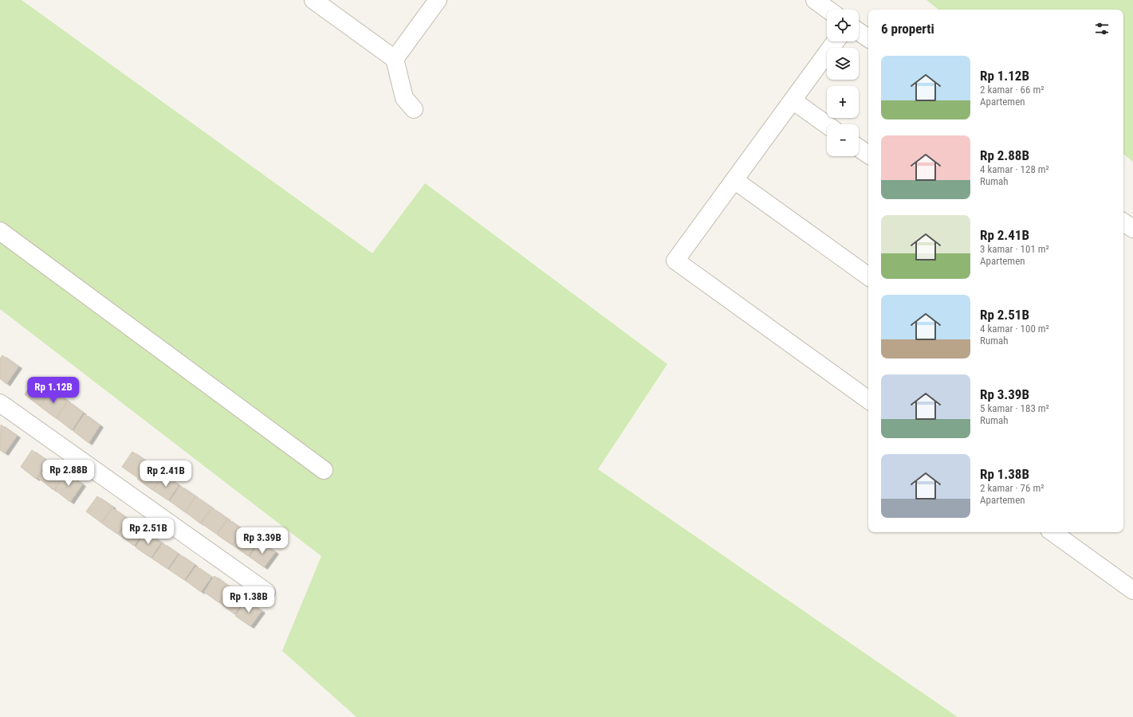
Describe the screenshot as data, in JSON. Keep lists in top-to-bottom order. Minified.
{"page":{"map_buttons":["+","−"],"heading":"6 properti","list":[{"name":"Rp 1.12B","note":"2 kamar · 66 m² · Apartemen"},{"name":"Rp 2.88B","note":"4 kamar · 128 m² · Rumah"},{"name":"Rp 2.41B","note":"3 kamar · 101 m² · Apartemen"},{"name":"Rp 2.51B","note":"4 kamar · 100 m² · Rumah"},{"name":"Rp 3.39B","note":"5 kamar · 183 m² · Rumah"},{"name":"Rp 1.38B","note":"2 kamar · 76 m² · Apartemen"}],"price":["Rp 1.12B","Rp 2.88B","Rp 2.41B","Rp 2.51B","Rp 3.39B","Rp 1.38B"]}}
